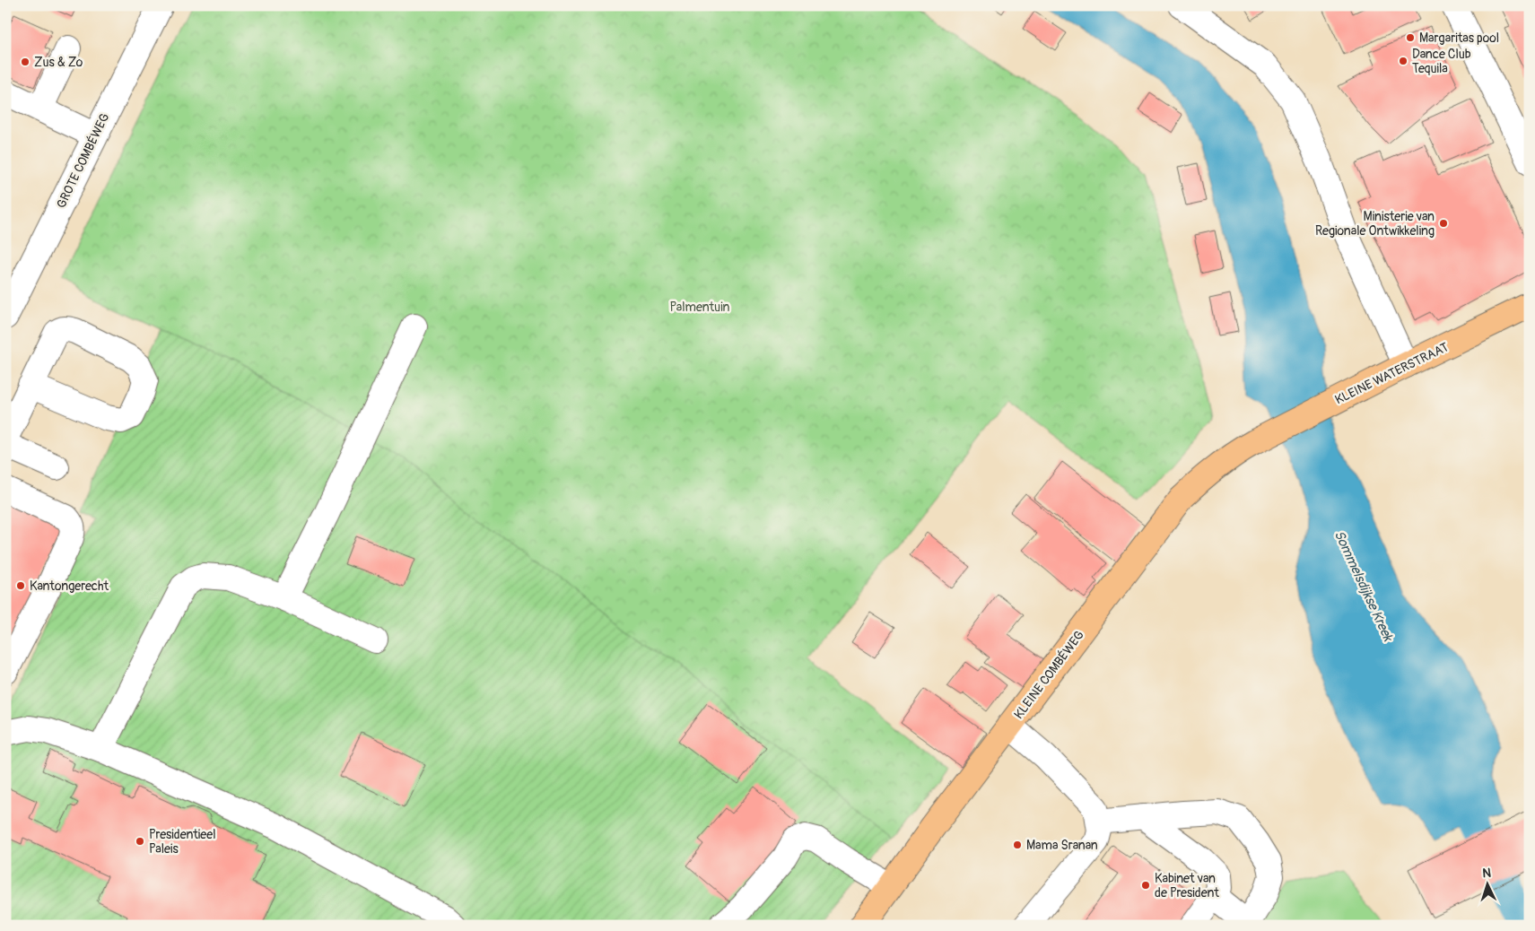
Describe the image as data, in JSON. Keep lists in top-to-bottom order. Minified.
{"streets":{"main road":["KLEINE WATERSTRAAT","KLEINE COMBÉWEG"],"street":["GROTE COMBÉWEG"]},"crossings":[["KLEINE WATERSTRAAT","KLEINE COMBÉWEG"]],"water":["Sommelsdijkse Kreek"],"parks":["Palmentuin"],"places":["Margaritas pool","Dance Club Tequila","Zus & Zo","Ministerie van Regionale Ontwikkeling","Kantongerecht","Presidentieel Paleis","Mama Sranan","Kabinet van de President"],"north":"top"}
